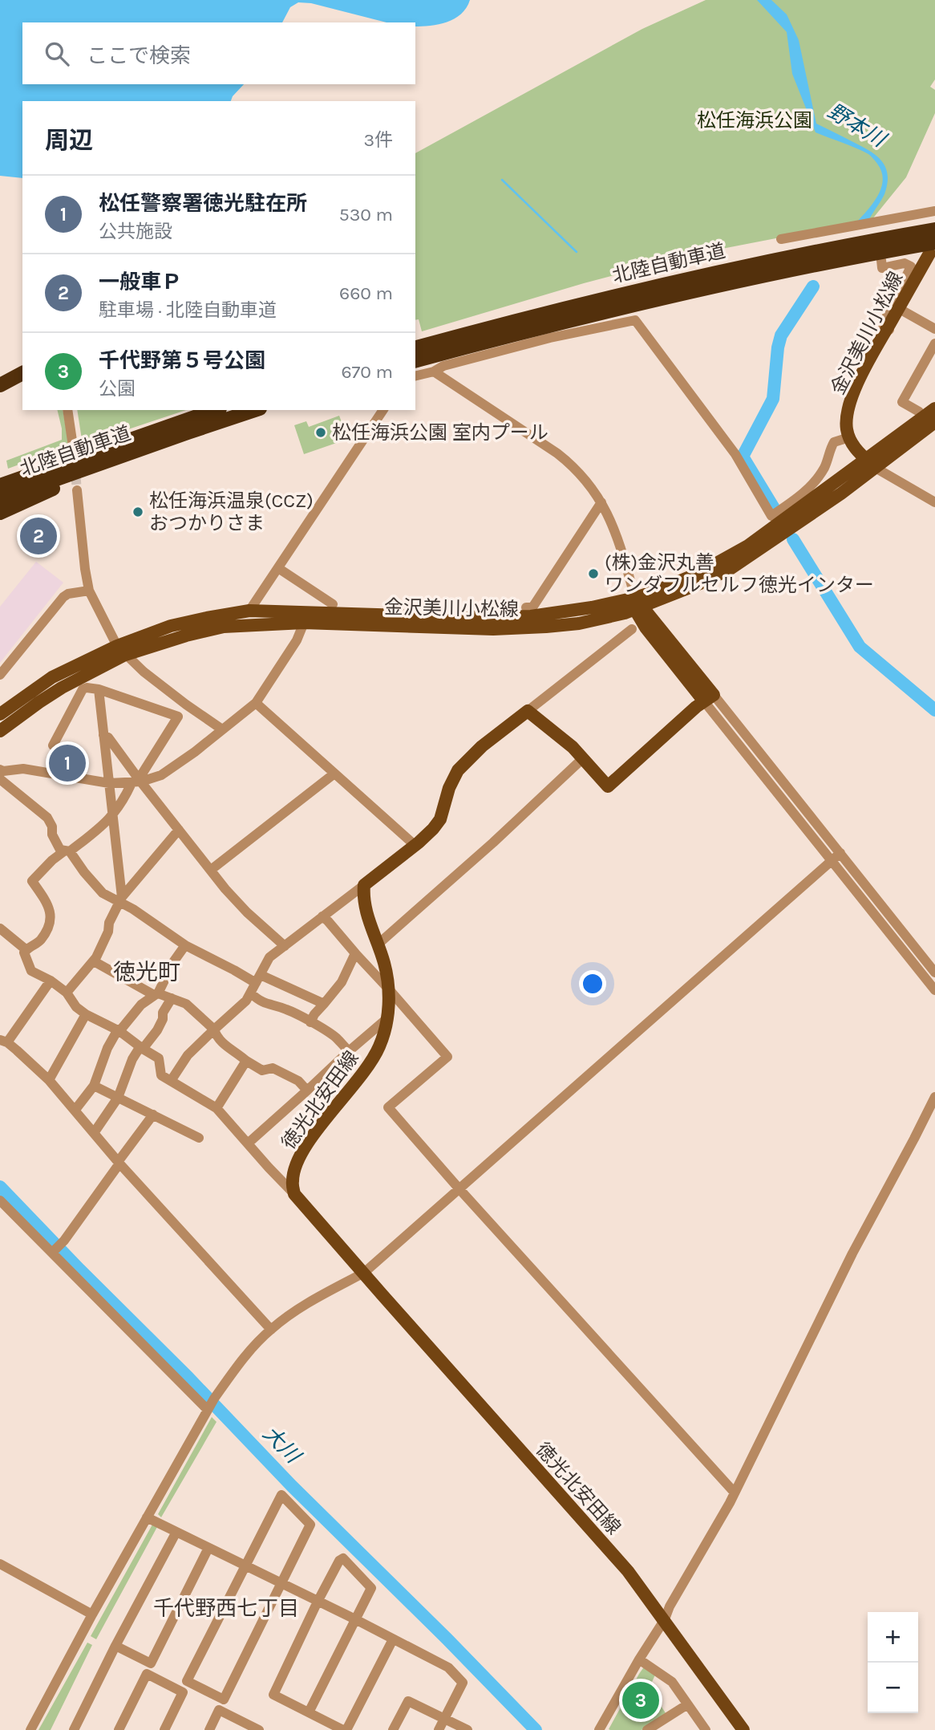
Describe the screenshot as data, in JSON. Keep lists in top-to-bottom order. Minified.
{"streets":{"highway":["北陸自動車道"],"main road":["金沢美川小松線","徳光北安田線"]},"crossings":[["北陸自動車道","金沢美川小松線"]],"districts":["徳光町","千代野西七丁目"],"water":["野本川","大川"],"parks":["松任海浜公園"],"places":["松任海浜公園 室内プール","松任海浜温泉(CCZ) おつかりさま","(株)金沢丸善 ワンダフルセルフ徳光インター"],"page":{"search":"ここで検索","heading":["周辺","3件"],"list":[{"mark":"1","name":"松任警察署徳光駐在所","note":"公共施設","value":"530 m"},{"mark":"2","name":"一般車Ｐ","note":"駐車場 · 北陸自動車道","value":"660 m"},{"mark":"3","name":"千代野第５号公園","note":"公園","value":"670 m"}],"pins":["2","1","3"],"map_buttons":["+","−"]}}
